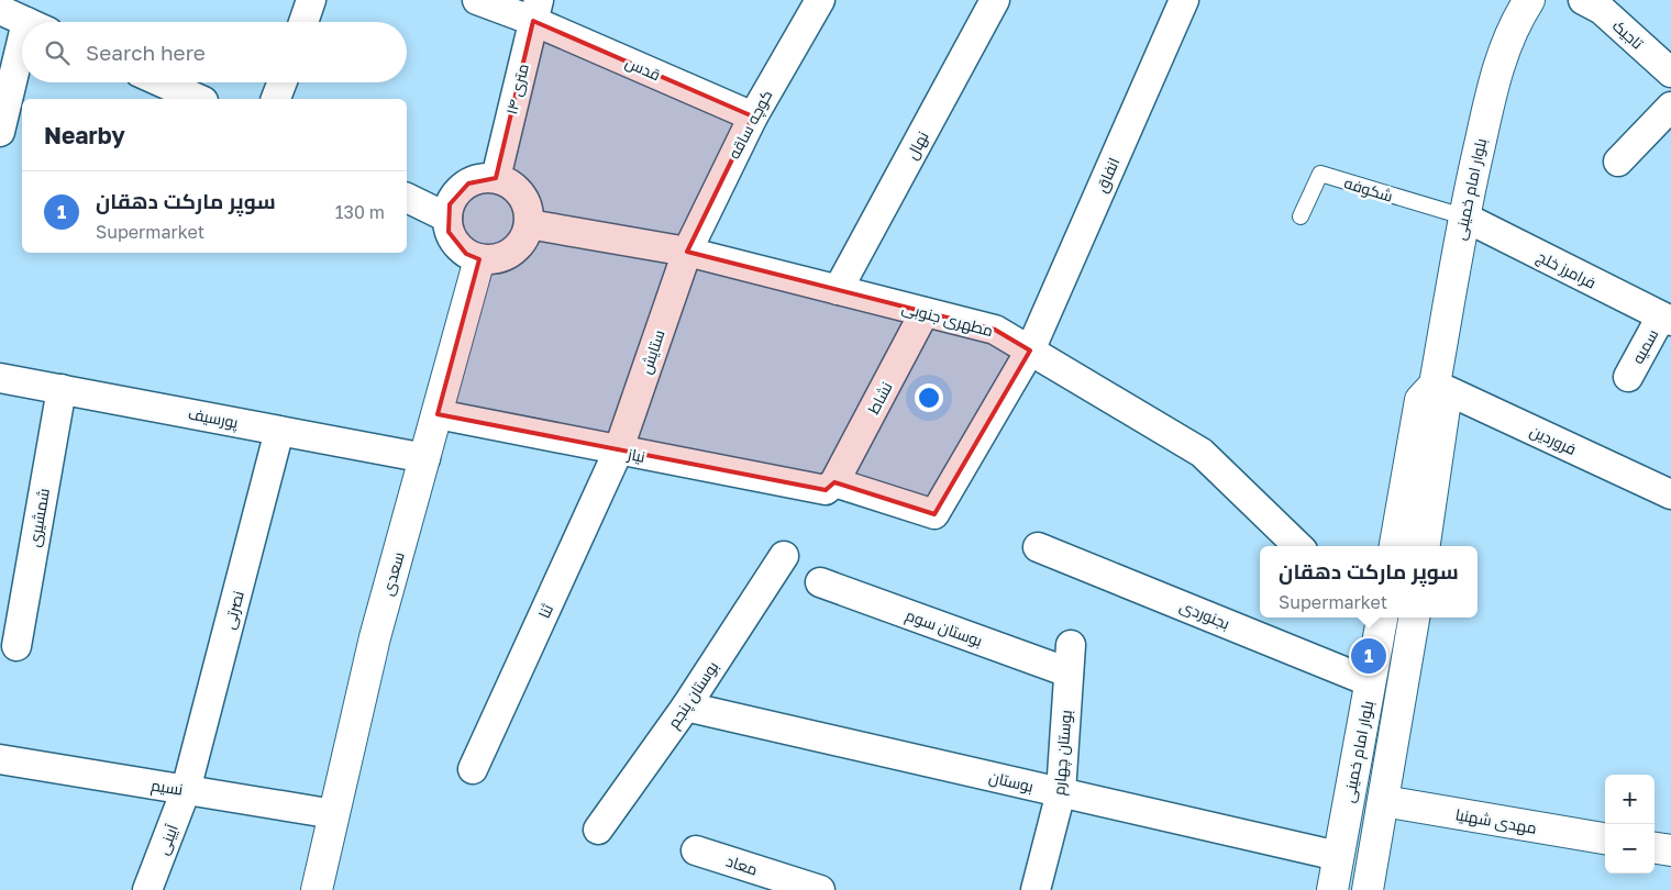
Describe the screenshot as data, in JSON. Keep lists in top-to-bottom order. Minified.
{"streets":{"street":["تاجیک","قدس","متری ۱۴","کوچه ساقه","نهال","انفاق","بلوار امام خمینی","فرامرز خلج","مطهری جنوبی","سمیه","ستایش","نشاط","پورسیف","فروردین","نیاز","شمشیری","سعدی","نصرتی","ثنا","بجنوردی","بوستان سوم","بوستان پنجم","بوستان چهارم","بوستان","نسیم","مهدی شهنیا","آیینی","معاد"],"lane":["شکوفه"]},"crossings":[["قدس","متری ۱۴"],["قدس","کوچه ساقه"],["متری ۱۴","مطهری جنوبی"],["متری ۱۴","سعدی"],["کوچه ساقه","مطهری جنوبی"],["کوچه ساقه","ستایش"],["نهال","مطهری جنوبی"],["انفاق","مطهری جنوبی"],["انفاق","نشاط"],["انفاق","نیاز"],["شکوفه","بلوار امام خمینی"],["شکوفه","فرامرز خلج"],["بلوار امام خمینی","فرامرز خلج"],["بلوار امام خمینی","فروردین"],["بلوار امام خمینی","بجنوردی"],["بلوار امام خمینی","بوستان"],["فرامرز خلج","سمیه"],["مطهری جنوبی","ستایش"],["مطهری جنوبی","نشاط"],["مطهری جنوبی","سعدی"],["ستایش","نیاز"],["ستایش","ثنا"],["نشاط","نیاز"],["پورسیف","شمشیری"],["پورسیف","سعدی"],["پورسیف","نصرتی"],["نیاز","سعدی"],["نیاز","ثنا"],["سعدی","نسیم"],["نصرتی","نسیم"],["نصرتی","آیینی"],["بوستان سوم","بوستان چهارم"],["بوستان پنجم","بوستان"],["بوستان چهارم","بوستان"],["نسیم","آیینی"]],"page":{"search":"Search here","heading":"Nearby","list":[{"mark":"1","name":"سوپر مارکت دهقان","note":"Supermarket","value":"130 m"}],"popup":["سوپر مارکت دهقان","Supermarket"],"pins":"1","map_buttons":["+","−"]}}
